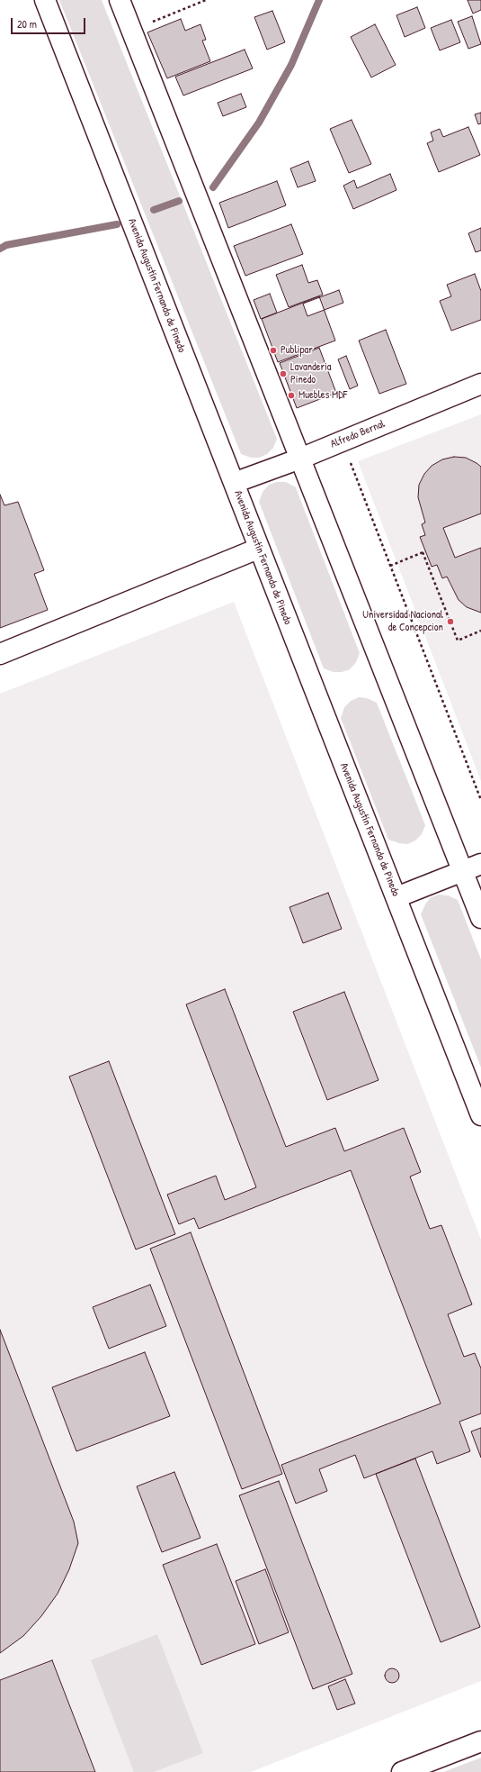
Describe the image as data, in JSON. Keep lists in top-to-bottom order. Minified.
{"streets":{"street":["Avenida Augustín Fernando de Pinedo","Alfredo Bernal"]},"crossings":[["Avenida Augustín Fernando de Pinedo","Alfredo Bernal"]],"places":["Publipar","Lavanderia Pinedo","Muebles MDF","Universidad Nacional de Concepcion"],"scale_bar":"20 m"}
